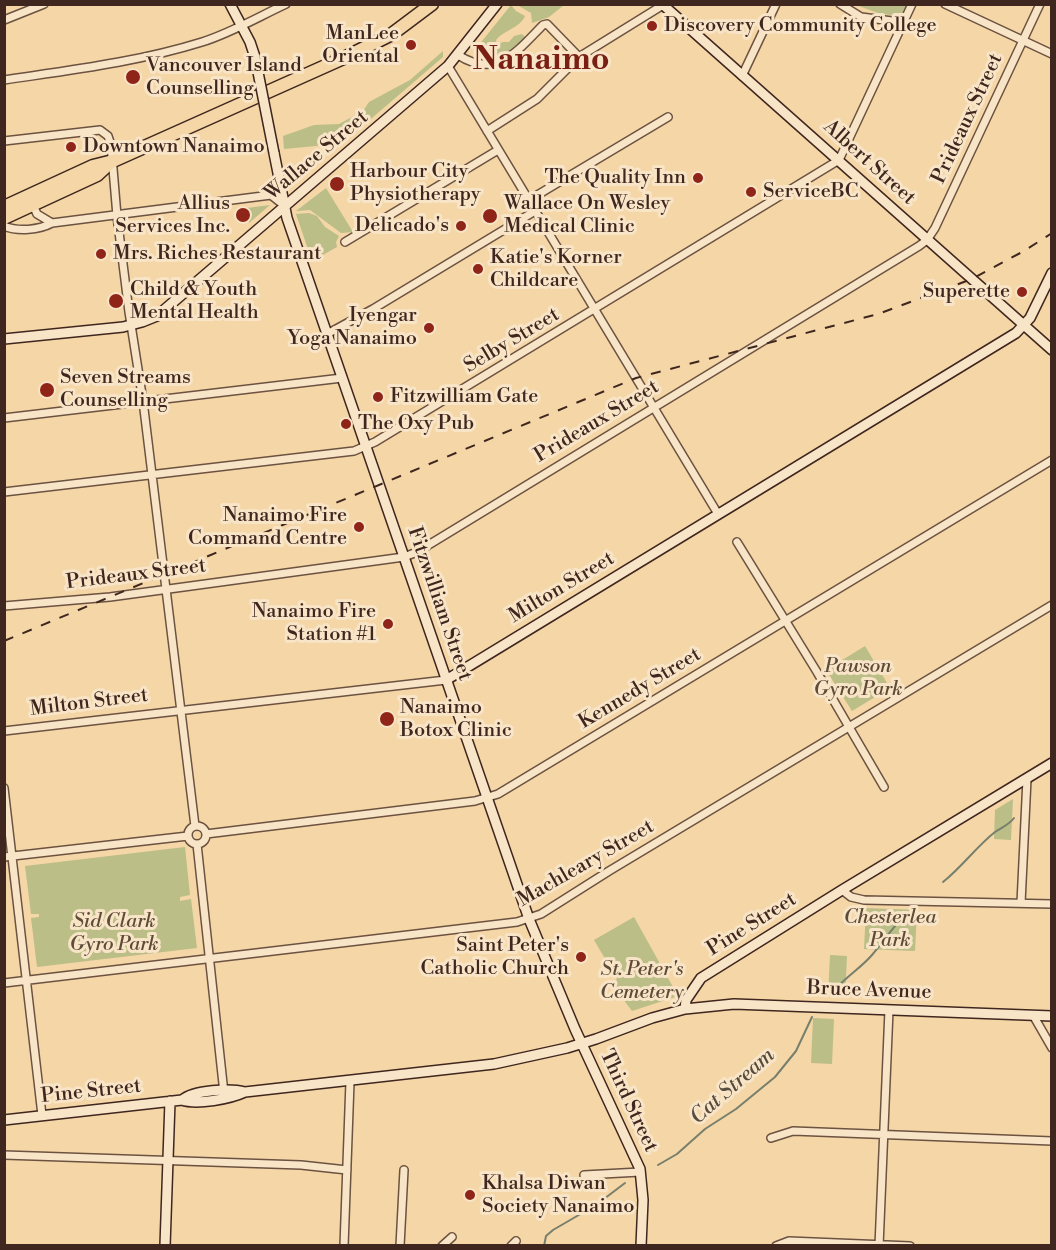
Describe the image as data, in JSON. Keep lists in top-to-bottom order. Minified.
{"streets":{"street":["Prideaux Street","Wallace Street","Albert Street","Selby Street","Milton Street","Fitzwilliam Street","Kennedy Street","Machleary Street","Pine Street","Bruce Avenue","Third Street"]},"crossings":[["Prideaux Street","Albert Street"],["Prideaux Street","Fitzwilliam Street"],["Wallace Street","Fitzwilliam Street"],["Albert Street","Selby Street"],["Albert Street","Milton Street"],["Selby Street","Fitzwilliam Street"],["Milton Street","Fitzwilliam Street"],["Fitzwilliam Street","Kennedy Street"],["Fitzwilliam Street","Machleary Street"],["Fitzwilliam Street","Pine Street"],["Fitzwilliam Street","Third Street"],["Pine Street","Bruce Avenue"],["Pine Street","Third Street"]],"districts":["Nanaimo"],"water":["Cat Stream"],"parks":["Pawson Gyro Park","Chesterlea Park","Sid Clark Gyro Park","St. Peter's Cemetery"],"places":["Discovery Community College","ManLee Oriental","Vancouver Island Counselling","Downtown Nanaimo","The Quality Inn","Harbour City Physiotherapy","ServiceBC","Allius Services Inc.","Wallace On Wesley Medical Clinic","Delicado's","Mrs. Riches Restaurant","Katie's Korner Childcare","Superette","Child & Youth Mental Health","Iyengar Yoga Nanaimo","Seven Streams Counselling","Fitzwilliam Gate","The Oxy Pub","Nanaimo Fire Command Centre","Nanaimo Fire Station #1","Nanaimo Botox Clinic","Saint Peter's Catholic Church","Khalsa Diwan Society Nanaimo"]}
